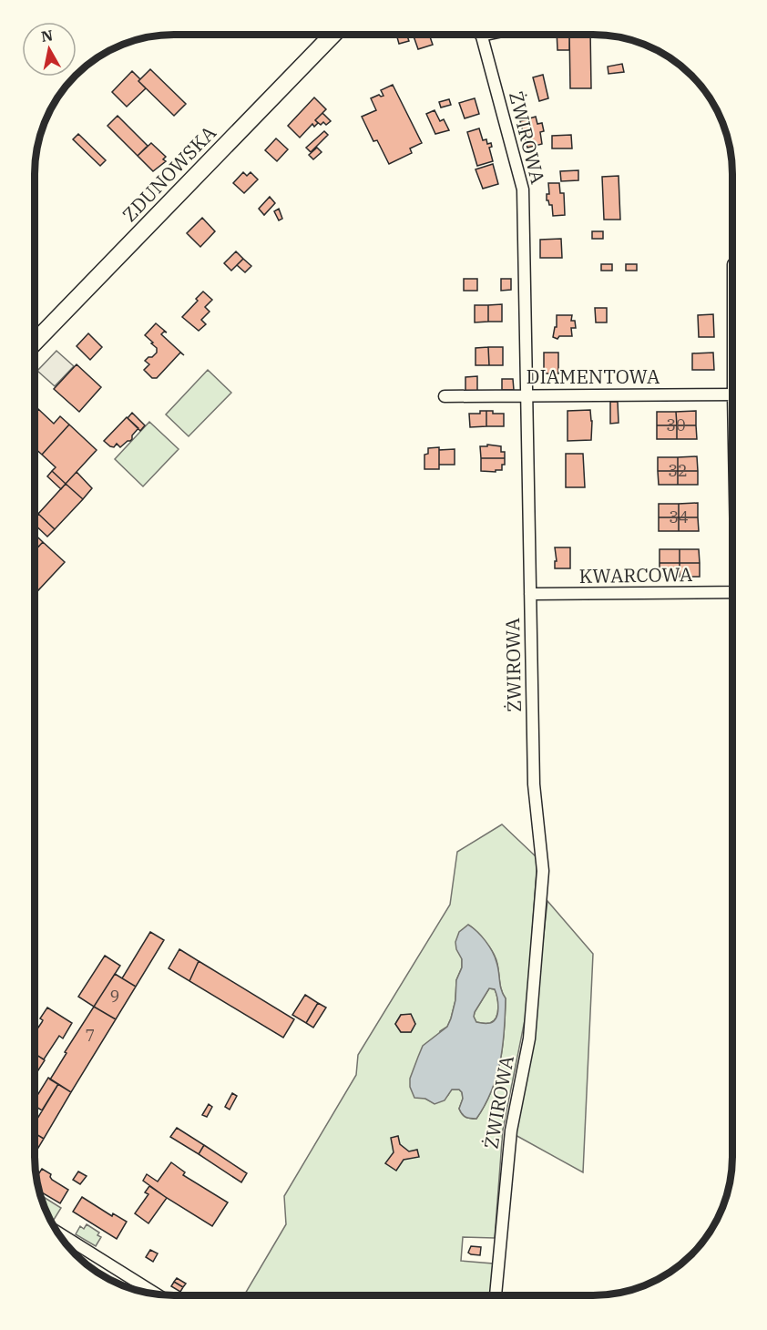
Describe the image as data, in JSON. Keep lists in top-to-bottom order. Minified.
{"streets":{"main road":["ZDUNOWSKA"],"street":["ŻWIROWA","DIAMENTOWA","KWARCOWA"]},"crossings":[["ŻWIROWA","DIAMENTOWA"],["ŻWIROWA","KWARCOWA"]],"house_numbers":["30","32","34","9","7"],"north":"top"}
